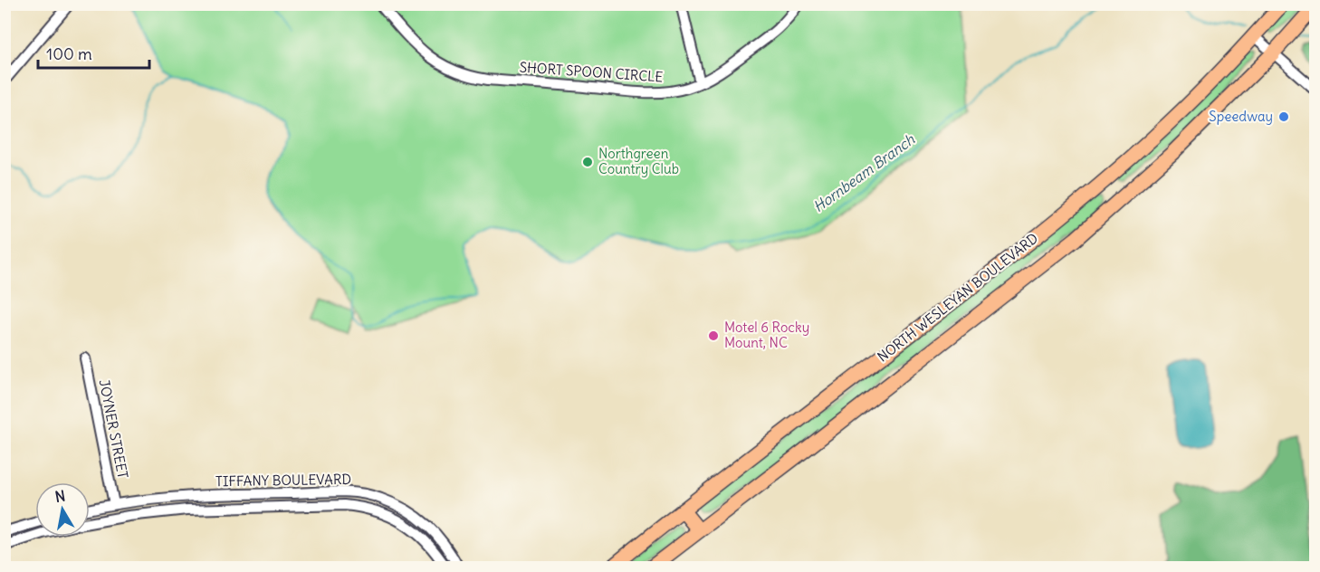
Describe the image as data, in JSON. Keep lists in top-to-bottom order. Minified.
{"streets":{"highway":["NORTH WESLEYAN BOULEVARD"],"street":["SHORT SPOON CIRCLE","JOYNER STREET","TIFFANY BOULEVARD"]},"crossings":[["JOYNER STREET","TIFFANY BOULEVARD"]],"water":["Hornbeam Branch"],"places":["Speedway","Northgreen Country Club","Motel 6 Rocky Mount, NC"],"scale_bar":"100 m","north":"top"}
